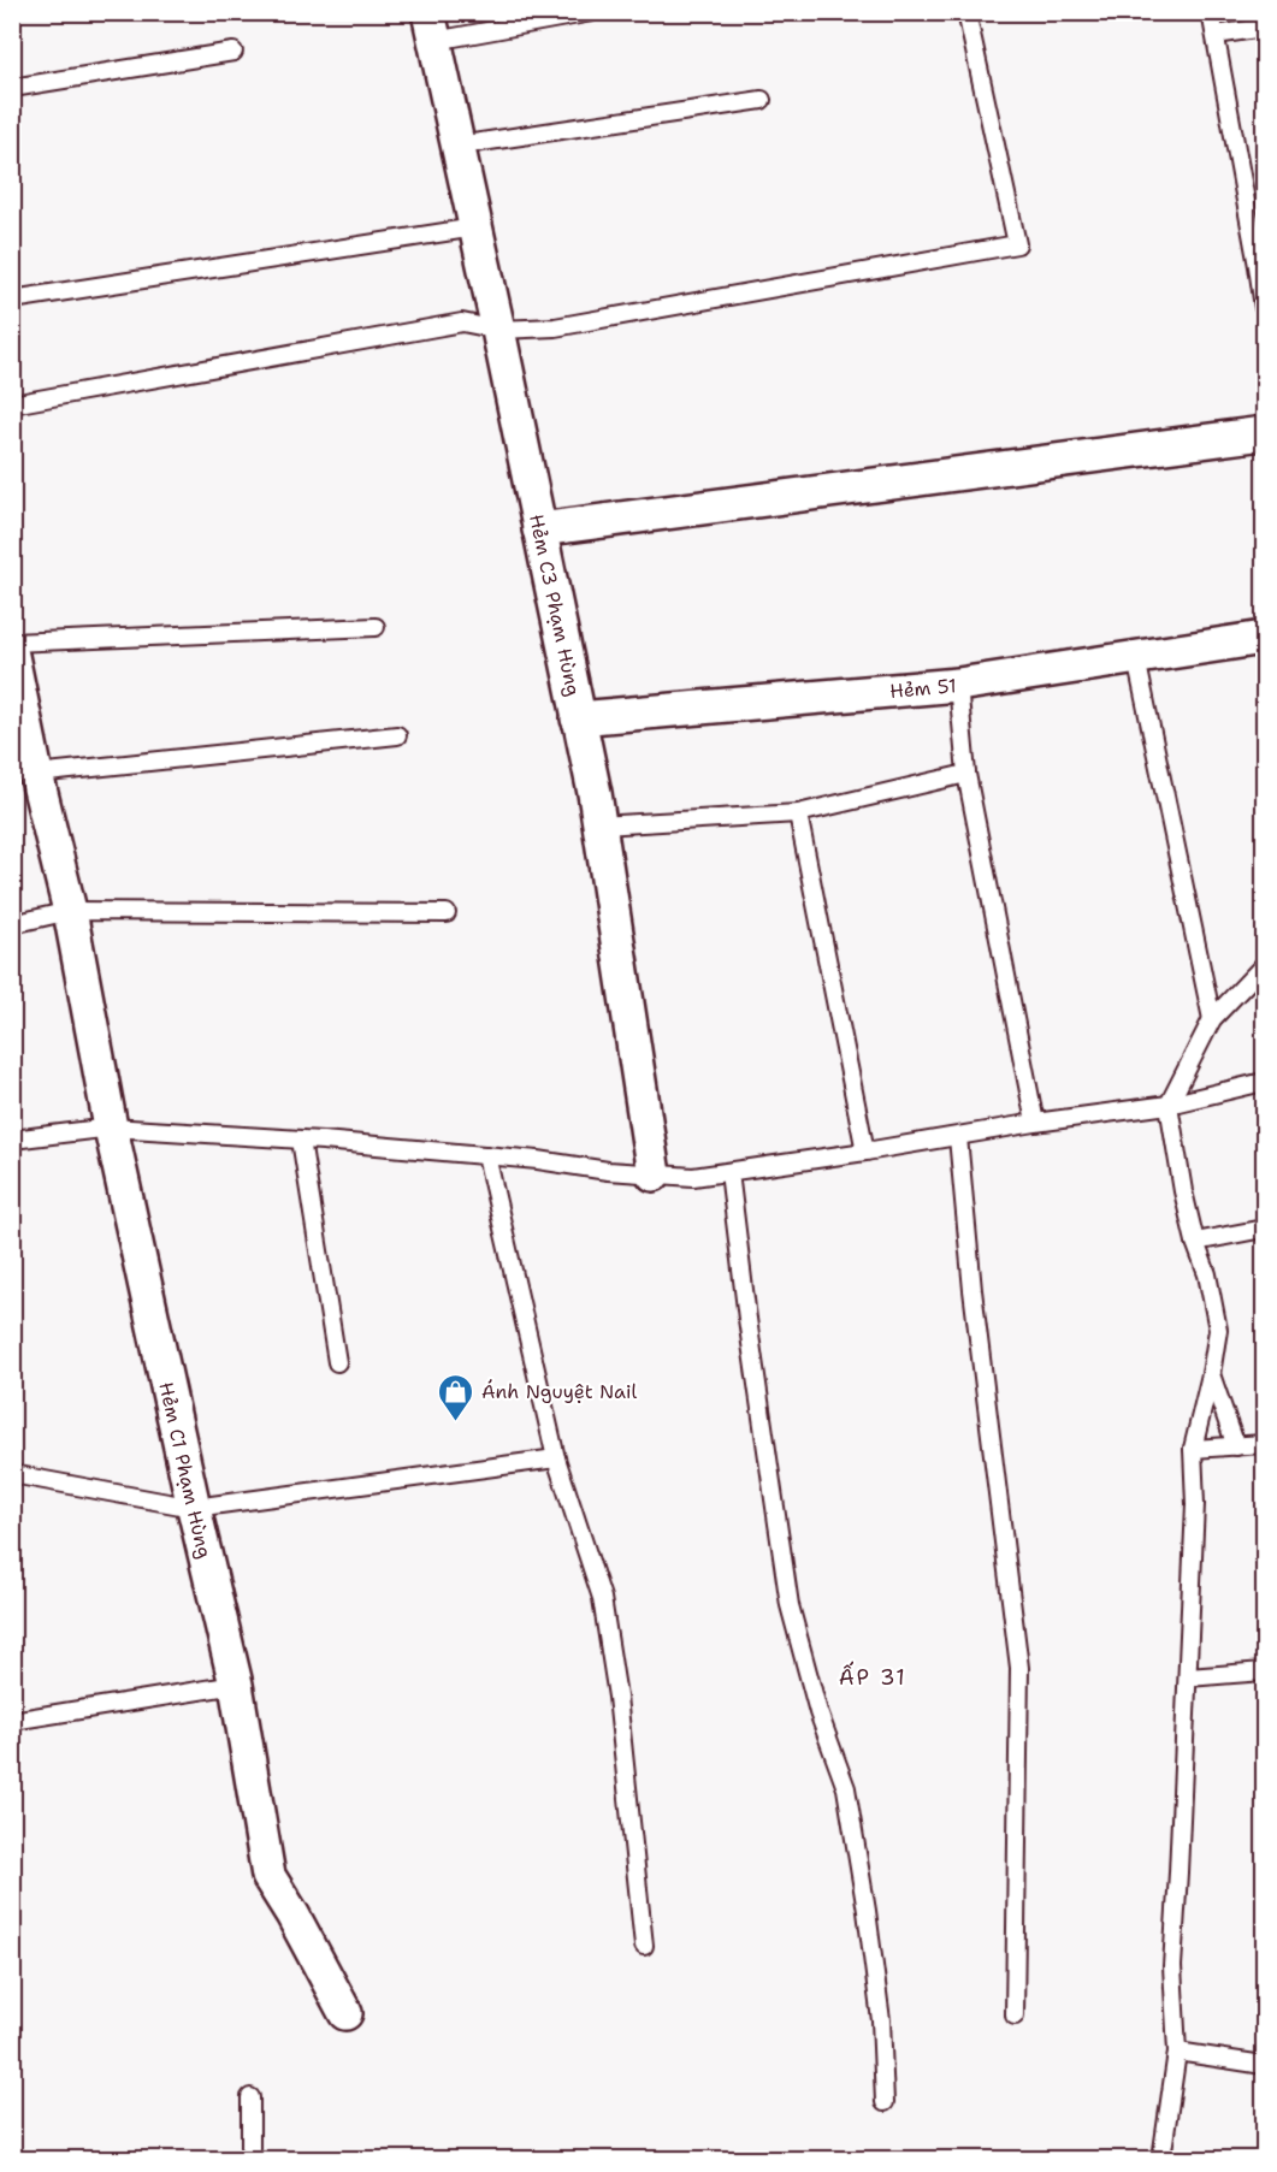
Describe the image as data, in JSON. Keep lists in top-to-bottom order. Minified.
{"streets":{"street":["Hẻm C3 Phạm Hùng","Hẻm 51","Hẻm C1 Phạm Hùng"]},"crossings":[["Hẻm C3 Phạm Hùng","Hẻm 51"]],"districts":["ẤP 31"],"places":{"shop":["Ánh Nguyệt Nail"]}}
